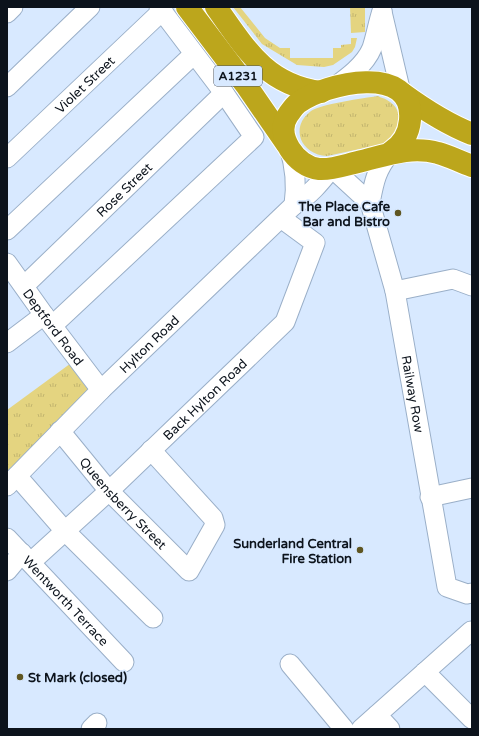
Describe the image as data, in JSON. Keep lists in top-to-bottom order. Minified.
{"streets":{"highway":["A1231"],"street":["Violet Street","Rose Street","Deptford Road","Hylton Road","Railway Row","Back Hylton Road","Queensberry Street","Wentworth Terrace"]},"crossings":[["A1231","Hylton Road"],["A1231","Railway Row"],["Rose Street","Deptford Road"],["Deptford Road","Hylton Road"],["Hylton Road","Railway Row"],["Hylton Road","Back Hylton Road"],["Hylton Road","Queensberry Street"],["Back Hylton Road","Queensberry Street"],["Back Hylton Road","Wentworth Terrace"]],"places":["The Place Cafe Bar and Bistro","Sunderland Central Fire Station","St Mark (closed)"]}
